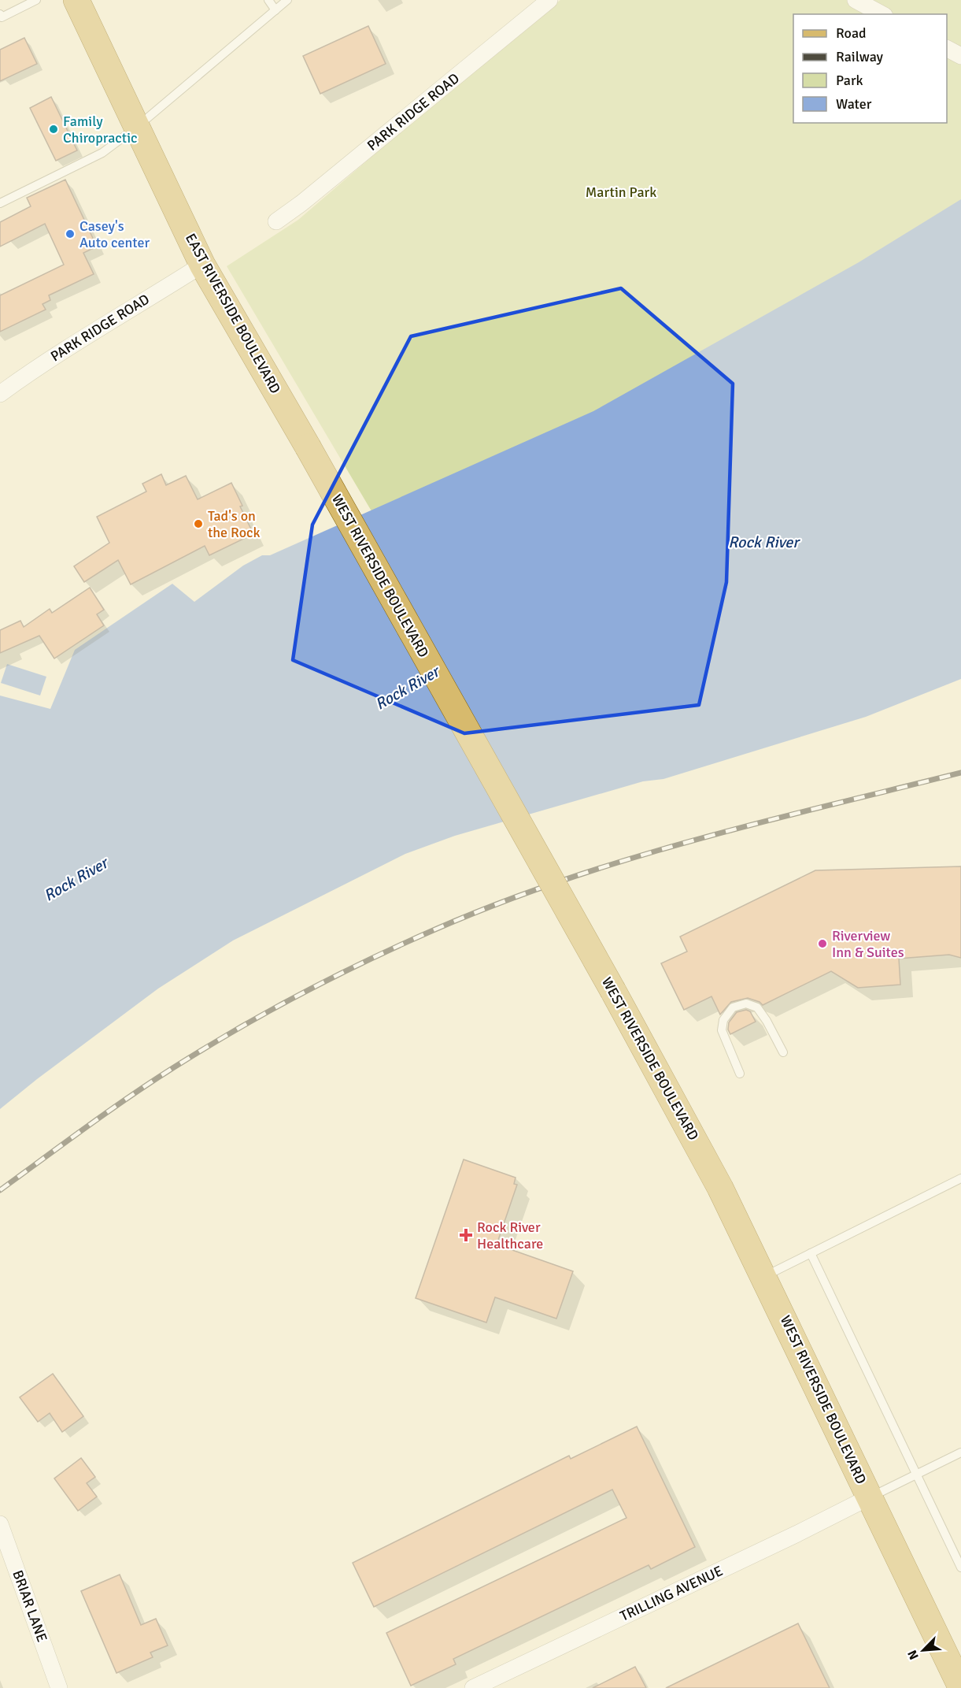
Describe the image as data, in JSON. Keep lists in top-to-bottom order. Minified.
{"streets":{"main road":["EAST RIVERSIDE BOULEVARD","WEST RIVERSIDE BOULEVARD"],"street":["PARK RIDGE ROAD","TRILLING AVENUE","BRIAR LANE"]},"crossings":[["PARK RIDGE ROAD","EAST RIVERSIDE BOULEVARD"],["EAST RIVERSIDE BOULEVARD","WEST RIVERSIDE BOULEVARD"],["WEST RIVERSIDE BOULEVARD","TRILLING AVENUE"]],"water":["Rock River"],"parks":["Martin Park"],"places":{"other":["Family Chiropractic","Casey's Auto center","Tad's on the Rock","Riverview Inn & Suites"],"health":["Rock River Healthcare"]},"legend":["Road","Railway","Park","Water"],"north":"bottom left"}
